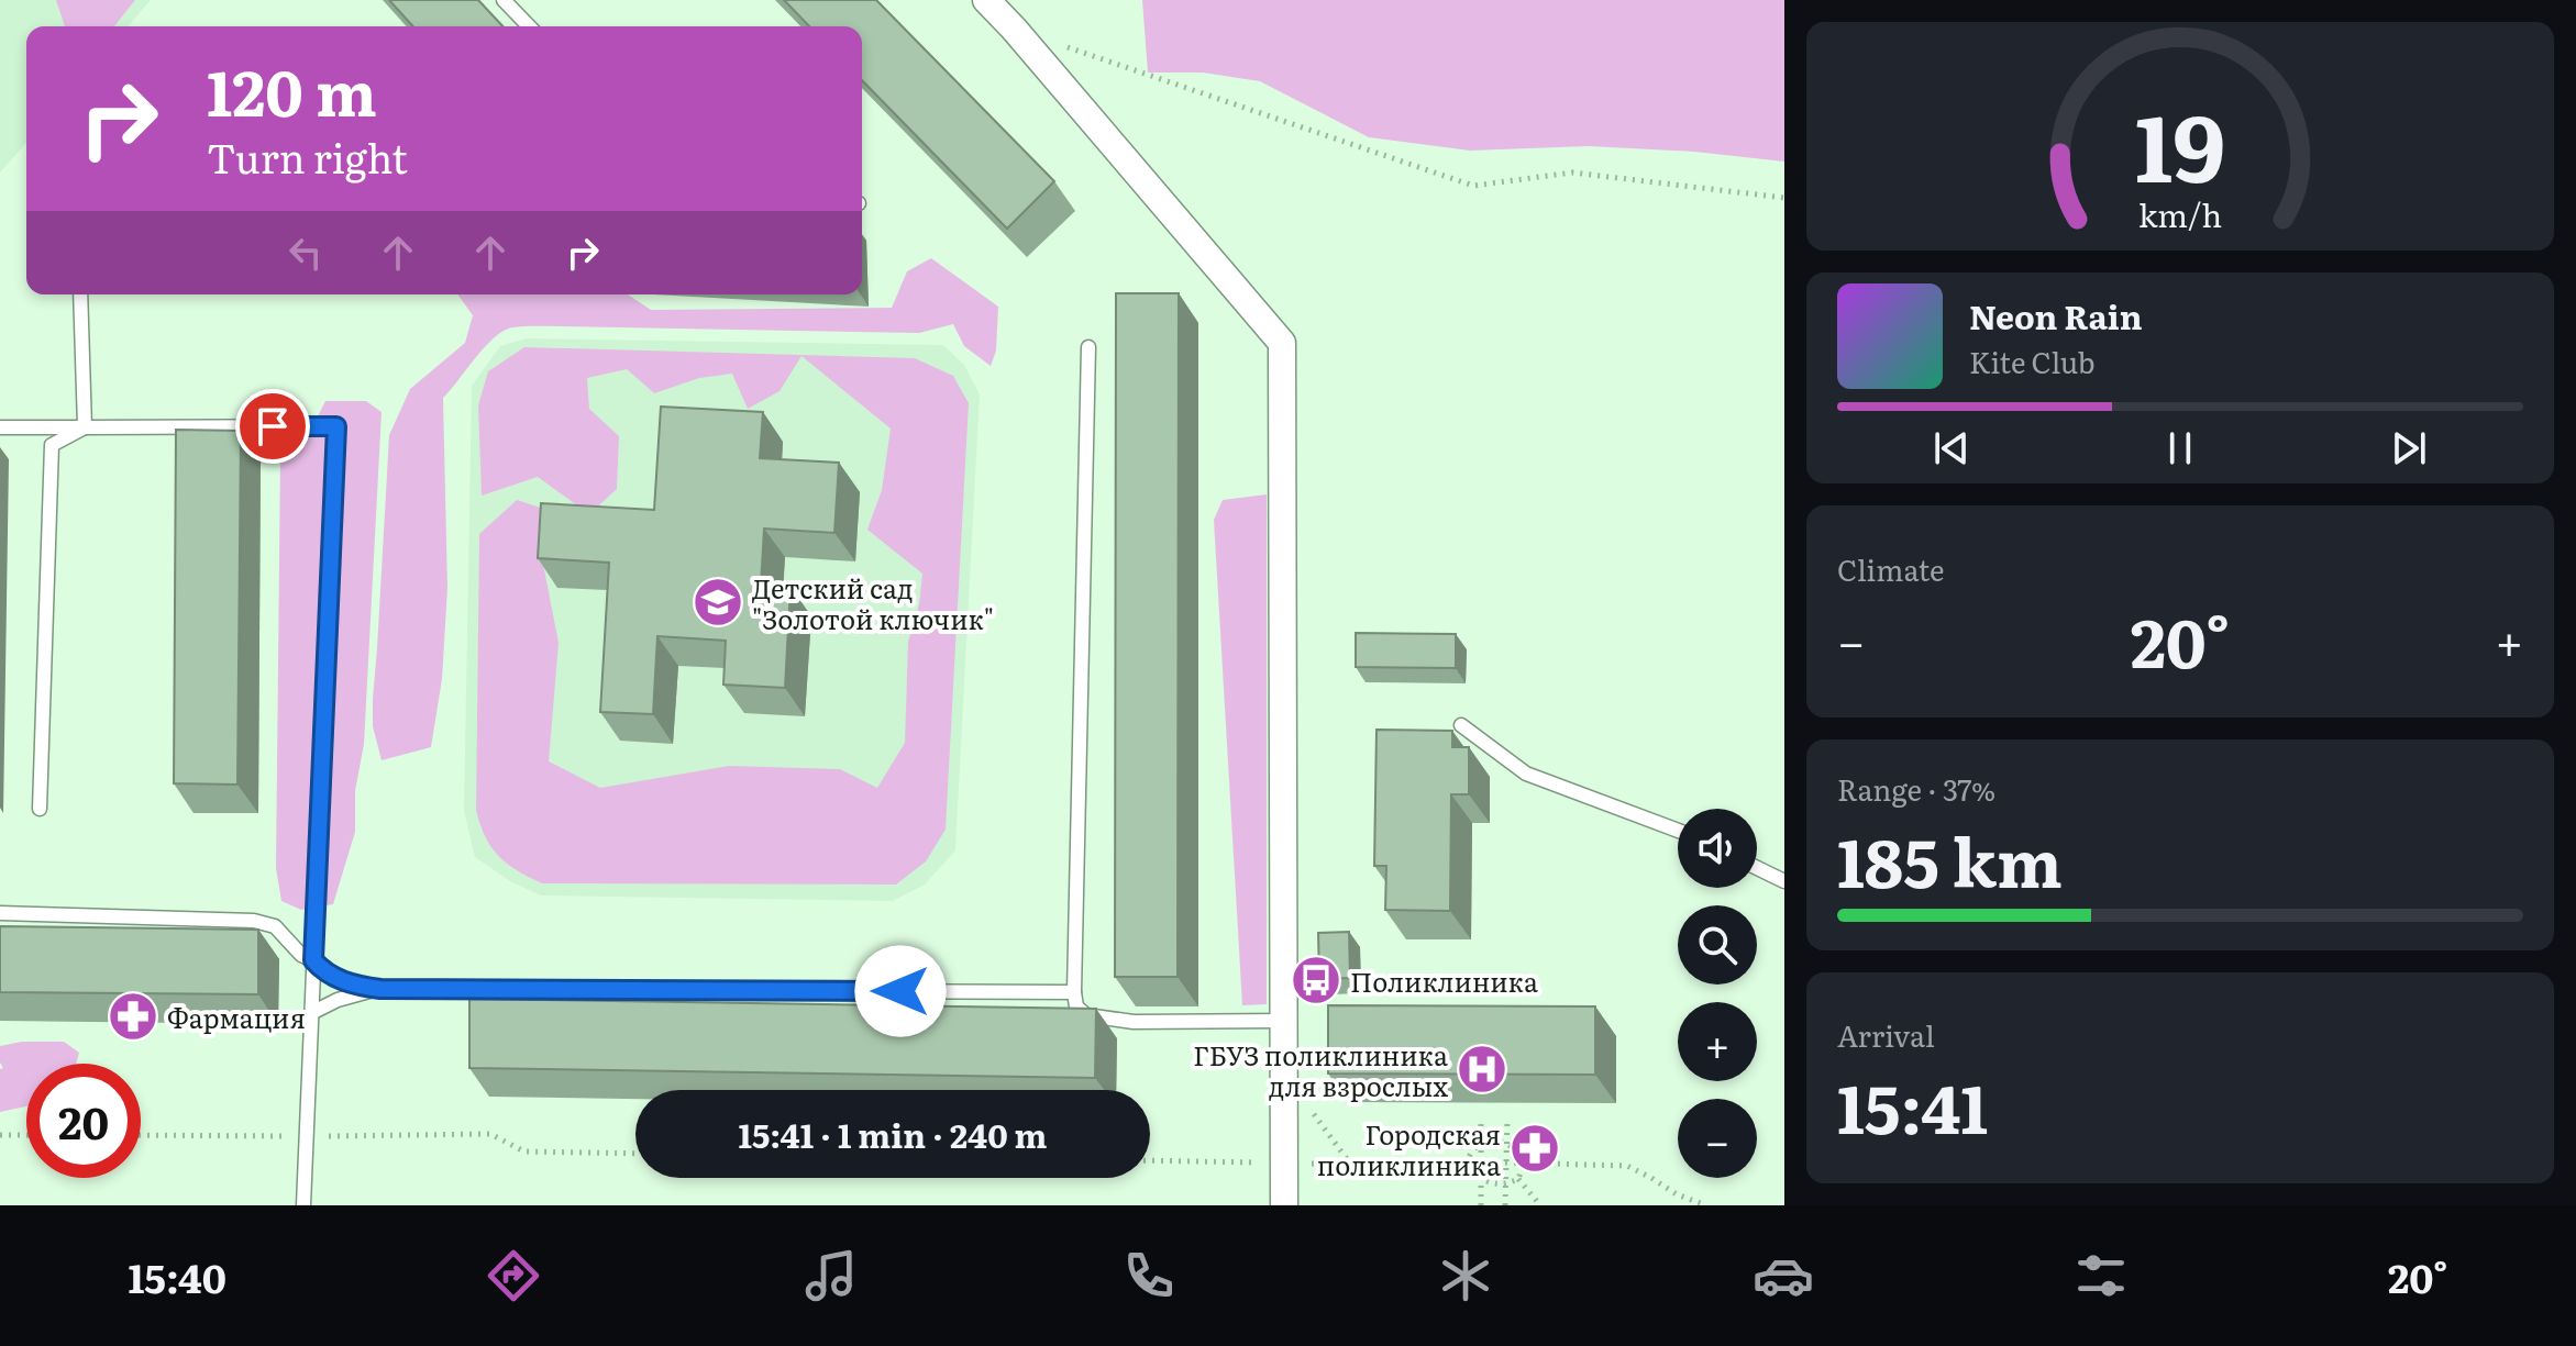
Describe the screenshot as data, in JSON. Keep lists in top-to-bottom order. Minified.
{"places":{"school or university":["Детский сад \"Золотой ключик\""],"bus stop":["Поликлиника"],"pharmacy":["Фармация","Городская поликлиника"],"hospital":["ГБУЗ поликлиника для взрослых"]},"page":{"turn":["120 m","Turn right"],"song":["Neon Rain","Kite Club"],"tile":["Climate",["Range · 37%","185 km"],["Arrival","15:41"]],"heat":["−","20°","+"],"map_buttons":["+","−"],"limit":"20","trip":"15:41 · 1 min · 240 m","tabs":["15:40","20°"],"gauge":["19","km/h"]}}
